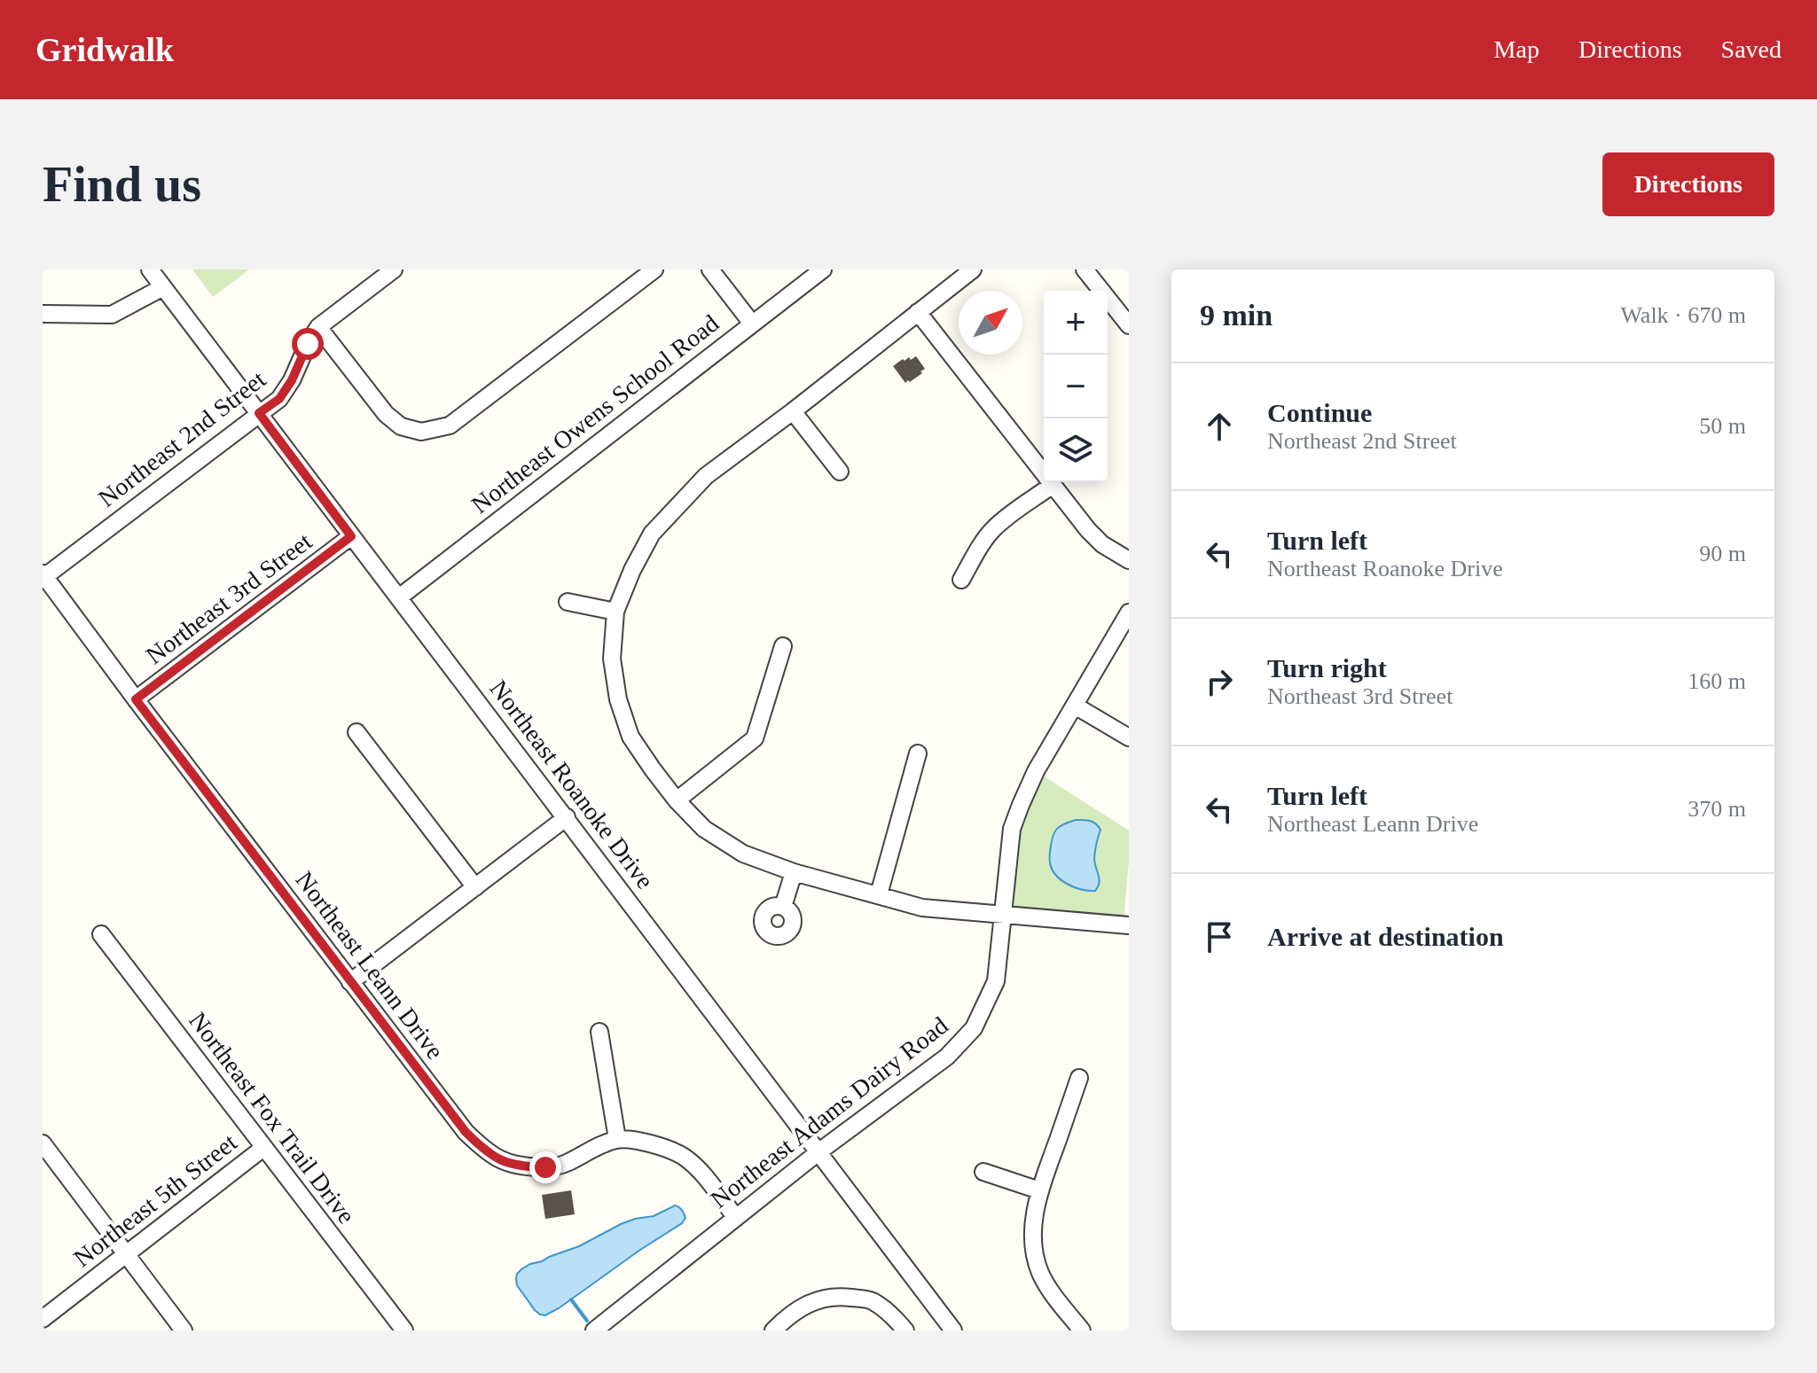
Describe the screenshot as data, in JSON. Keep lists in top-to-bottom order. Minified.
{"streets":{"street":["Northeast Owens School Road","Northeast 2nd Street","Northeast 3rd Street","Northeast Roanoke Drive","Northeast Leann Drive","Northeast Adams Dairy Road","Northeast Fox Trail Drive","Northeast 5th Street"]},"crossings":[["Northeast Owens School Road","Northeast Roanoke Drive"],["Northeast 2nd Street","Northeast Roanoke Drive"],["Northeast 2nd Street","Northeast Leann Drive"],["Northeast 3rd Street","Northeast Roanoke Drive"],["Northeast 3rd Street","Northeast Leann Drive"],["Northeast Roanoke Drive","Northeast Adams Dairy Road"],["Northeast Fox Trail Drive","Northeast 5th Street"]],"north":"top right","page":{"header":"Gridwalk","nav":["Map","Directions","Saved"],"buttons":"Directions","title":"Find us","heading":["9 min","Walk · 670 m"],"map_buttons":["+","−"],"list":[["Continue","Northeast 2nd Street","50 m"],["Turn left","Northeast Roanoke Drive","90 m"],["Turn right","Northeast 3rd Street","160 m"],["Turn left","Northeast Leann Drive","370 m"],"Arrive at destination"]}}
